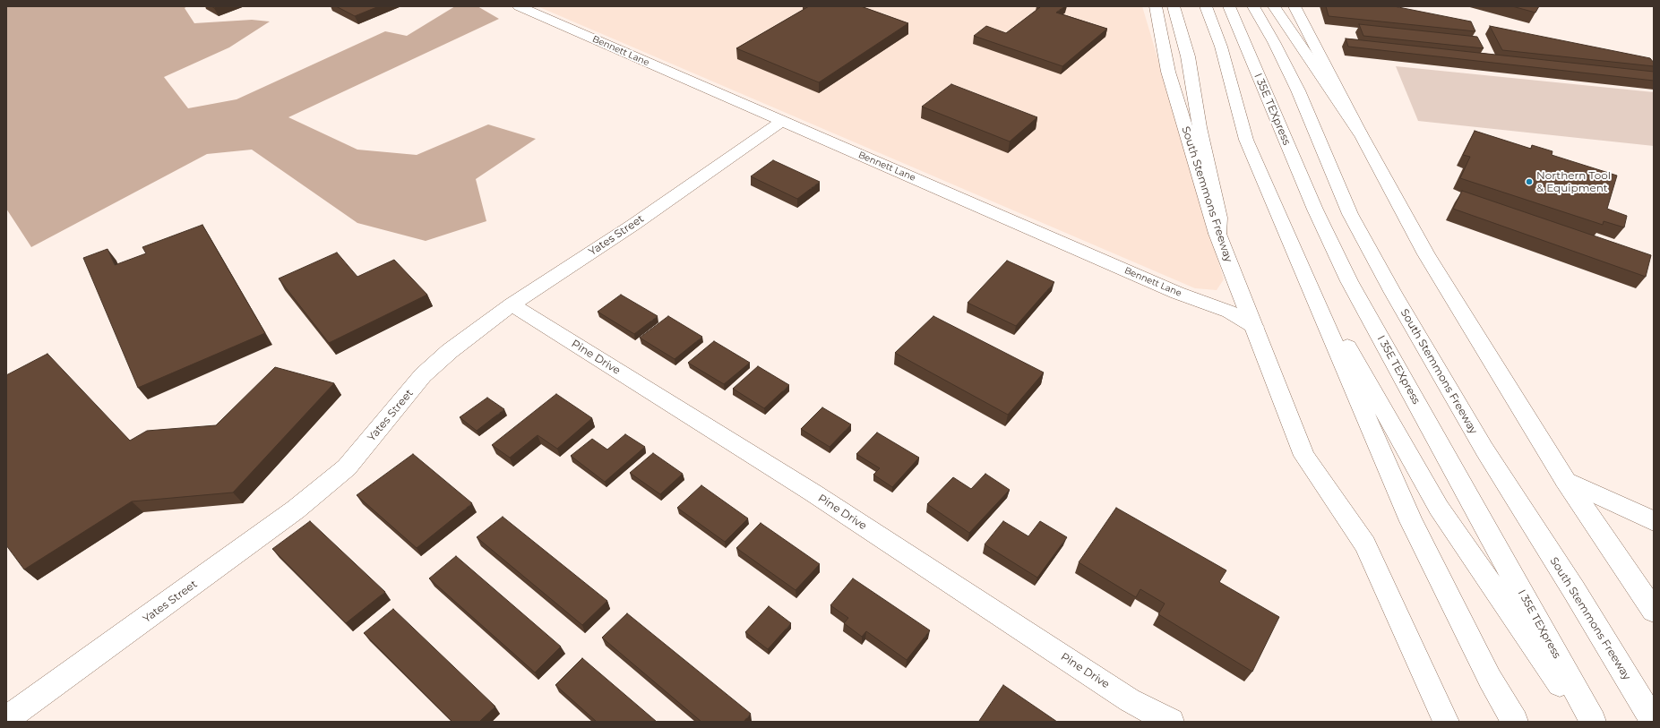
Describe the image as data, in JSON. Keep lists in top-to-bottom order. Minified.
{"streets":{"main road":["Bennett Lane","I 35E TEXpress","South Stemmons Freeway","Yates Street","Pine Drive"]},"crossings":[["Bennett Lane","South Stemmons Freeway"],["Bennett Lane","Yates Street"],["Yates Street","Pine Drive"]],"places":["Northern Tool & Equipment"]}
